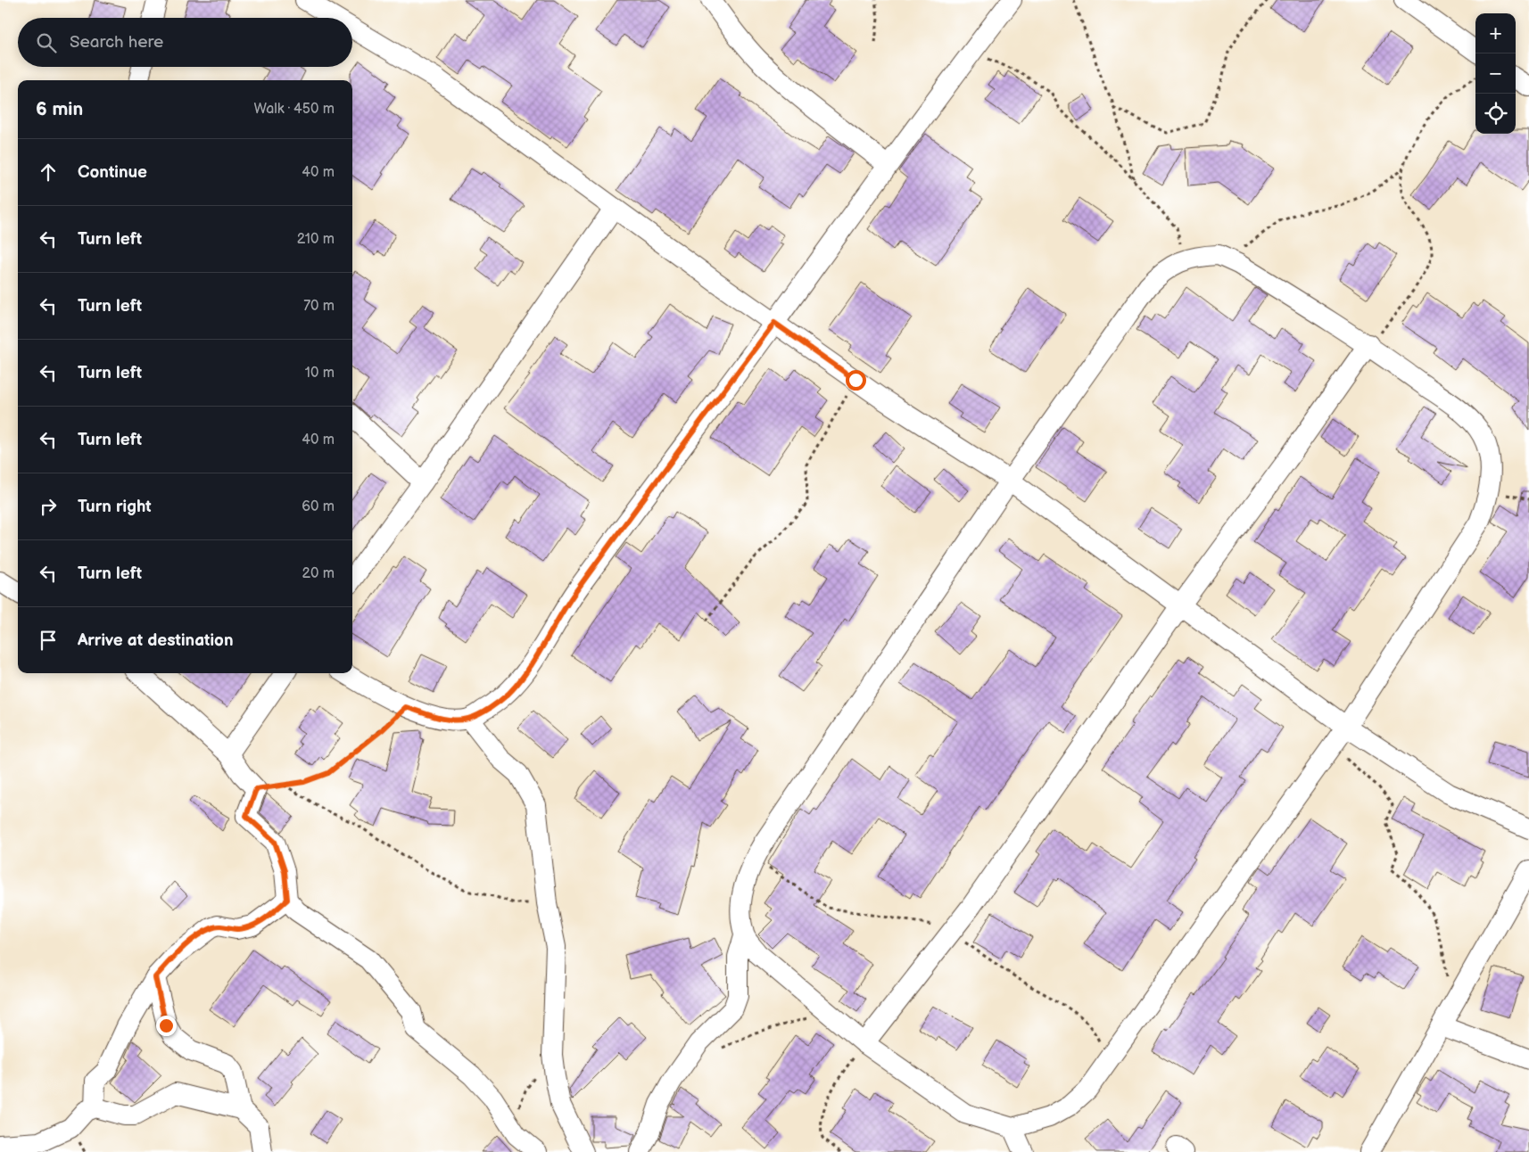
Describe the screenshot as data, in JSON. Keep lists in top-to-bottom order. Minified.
{"page":{"map_buttons":["+","−"],"search":"Search here","heading":["6 min","Walk · 450 m"],"list":[["Continue","40 m"],["Turn left","210 m"],["Turn left","70 m"],["Turn left","10 m"],["Turn left","40 m"],["Turn right","60 m"],["Turn left","20 m"],"Arrive at destination"]}}
